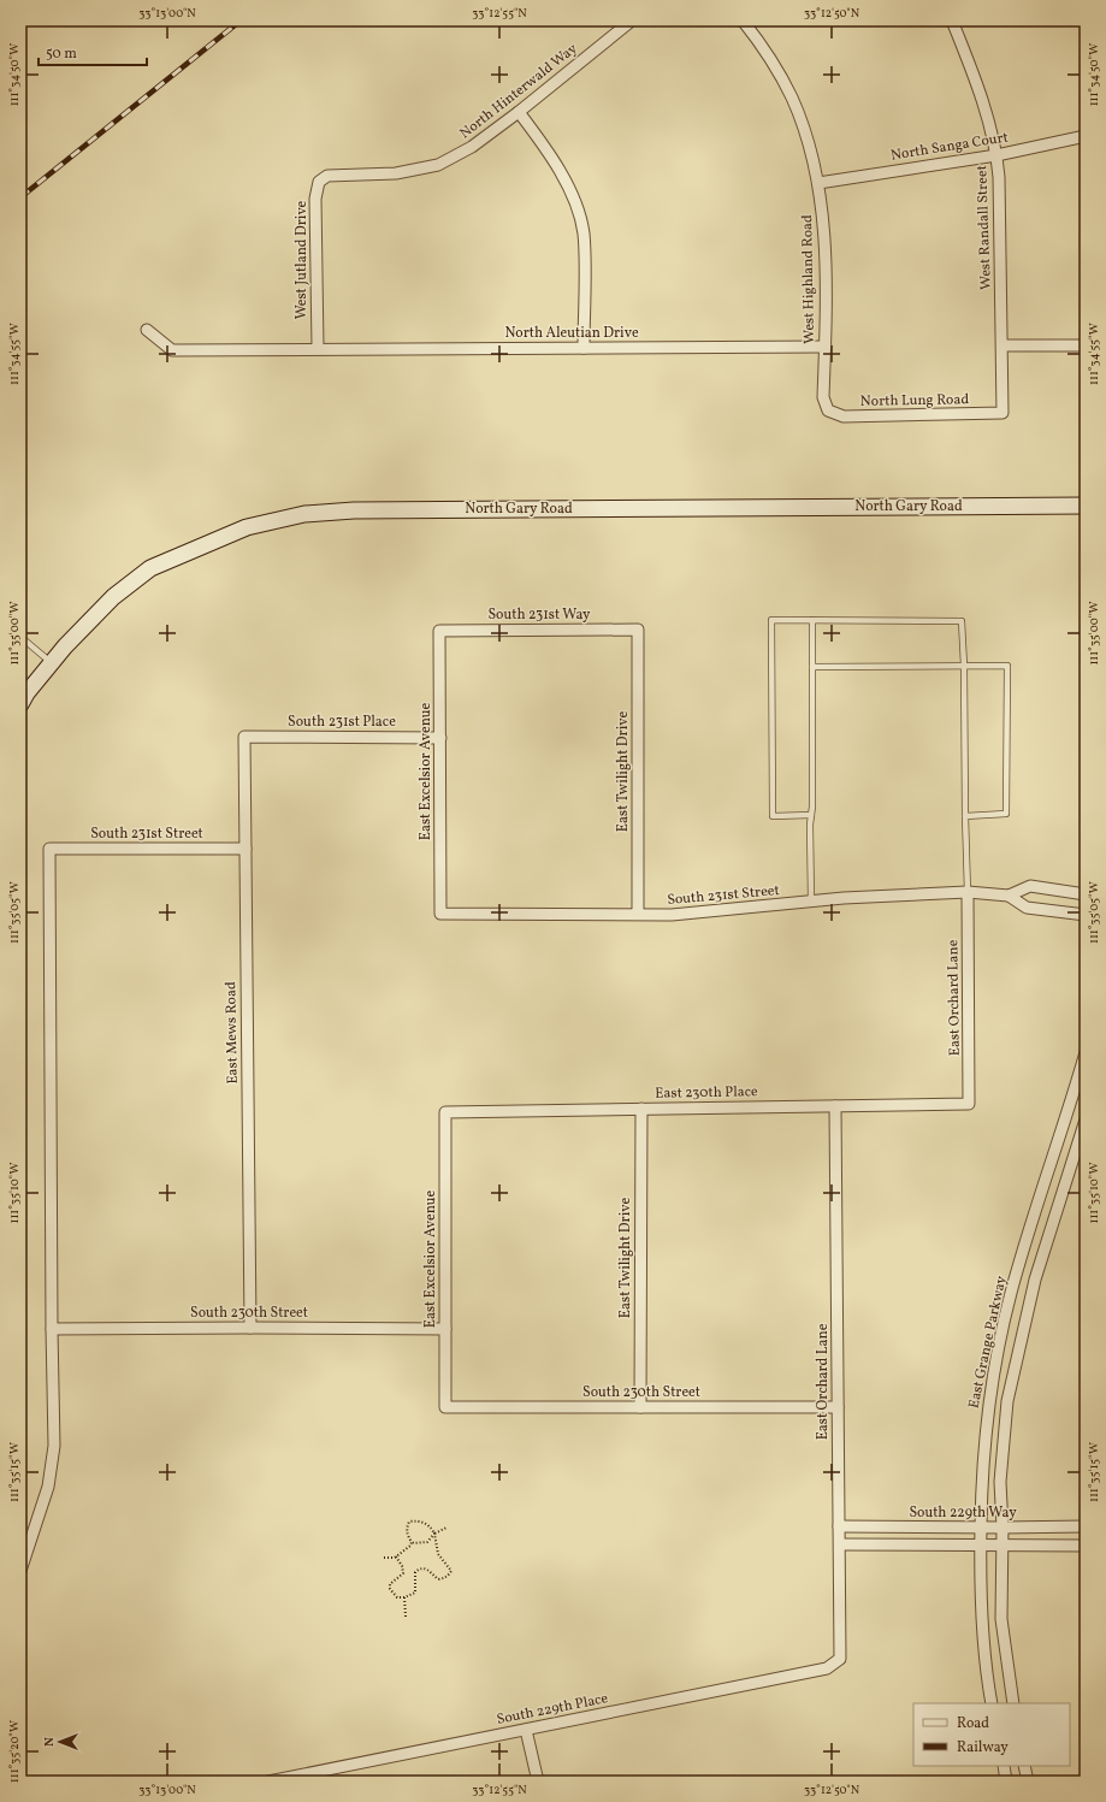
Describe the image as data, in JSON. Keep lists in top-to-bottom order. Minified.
{"streets":{"main road":["North Gary Road"],"street":["North Hinterwald Way","North Sanga Court","West Randall Street","West Jutland Drive","West Highland Road","North Aleutian Drive","North Lung Road","South 231st Way","South 231st Place","East Excelsior Avenue","East Twilight Drive","South 231st Street","East Orchard Lane","East Mews Road","East 230th Place","South 230th Street","East Grange Parkway","South 229th Way","South 229th Place"]},"crossings":[["North Hinterwald Way","West Jutland Drive"],["North Sanga Court","West Randall Street"],["North Sanga Court","West Highland Road"],["West Randall Street","North Lung Road"],["West Jutland Drive","North Aleutian Drive"],["West Highland Road","North Aleutian Drive"],["West Highland Road","North Lung Road"],["South 231st Way","East Excelsior Avenue"],["South 231st Way","East Twilight Drive"],["South 231st Place","East Excelsior Avenue"],["South 231st Place","East Mews Road"],["East Excelsior Avenue","South 231st Street"],["East Excelsior Avenue","East 230th Place"],["East Excelsior Avenue","South 230th Street"],["East Twilight Drive","South 231st Street"],["East Twilight Drive","East 230th Place"],["East Twilight Drive","South 230th Street"],["South 231st Street","East Orchard Lane"],["South 231st Street","East Mews Road"],["South 231st Street","South 230th Street"],["East Orchard Lane","East 230th Place"],["East Orchard Lane","South 230th Street"],["East Orchard Lane","South 229th Way"],["East Orchard Lane","South 229th Place"],["East Mews Road","South 230th Street"],["East Grange Parkway","South 229th Way"]],"legend":["Road","Railway"],"scale_bar":"50 m","north":"left","coordinates":["33°13'00\"N","33°12'55\"N","33°12'50\"N","111°34'50\"W","111°34'55\"W","111°35'00\"W","111°35'05\"W","111°35'10\"W","111°35'15\"W","111°35'20\"W"]}
